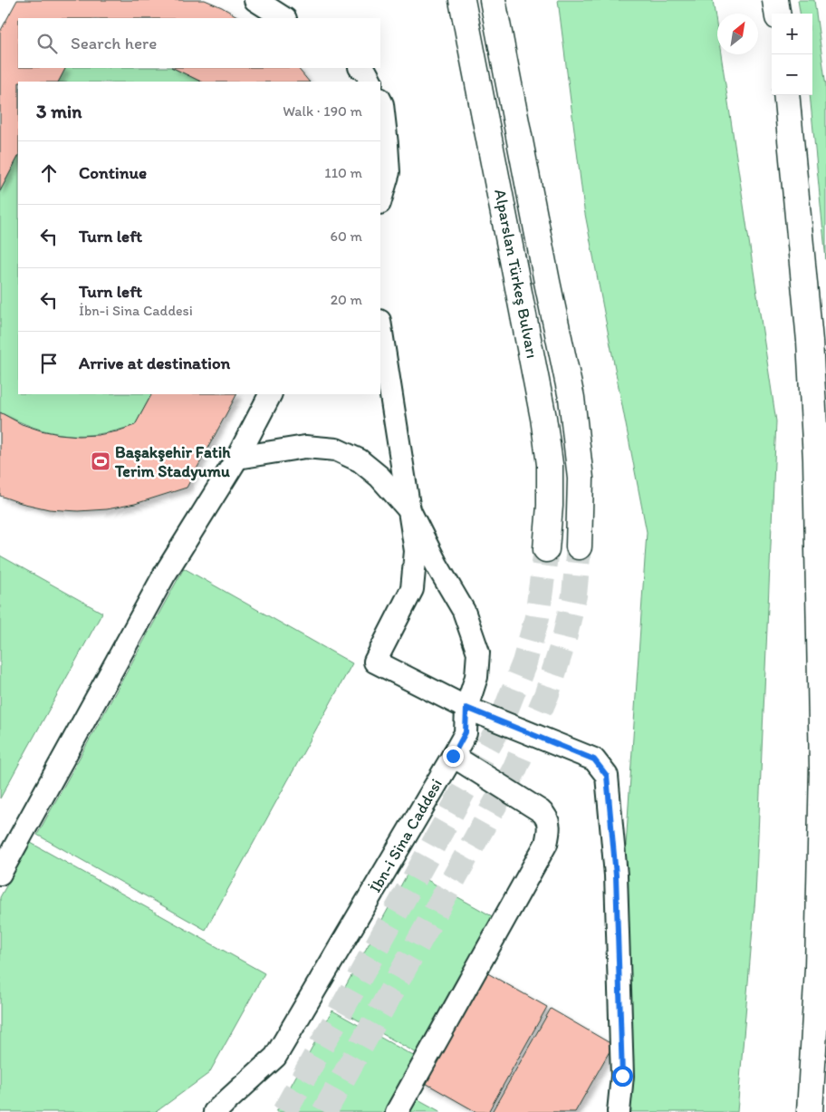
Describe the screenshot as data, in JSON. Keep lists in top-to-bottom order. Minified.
{"streets":{"main road":["Alparslan Türkeş Bulvarı"],"street":["İbn-i Sina Caddesi"]},"places":{"sports":["Başakşehir Fatih Terim Stadyumu"]},"north":"top right","page":{"map_buttons":["+","−"],"search":"Search here","heading":["3 min","Walk · 190 m"],"list":[["Continue","110 m"],["Turn left","60 m"],["Turn left","İbn-i Sina Caddesi","20 m"],"Arrive at destination"]}}
